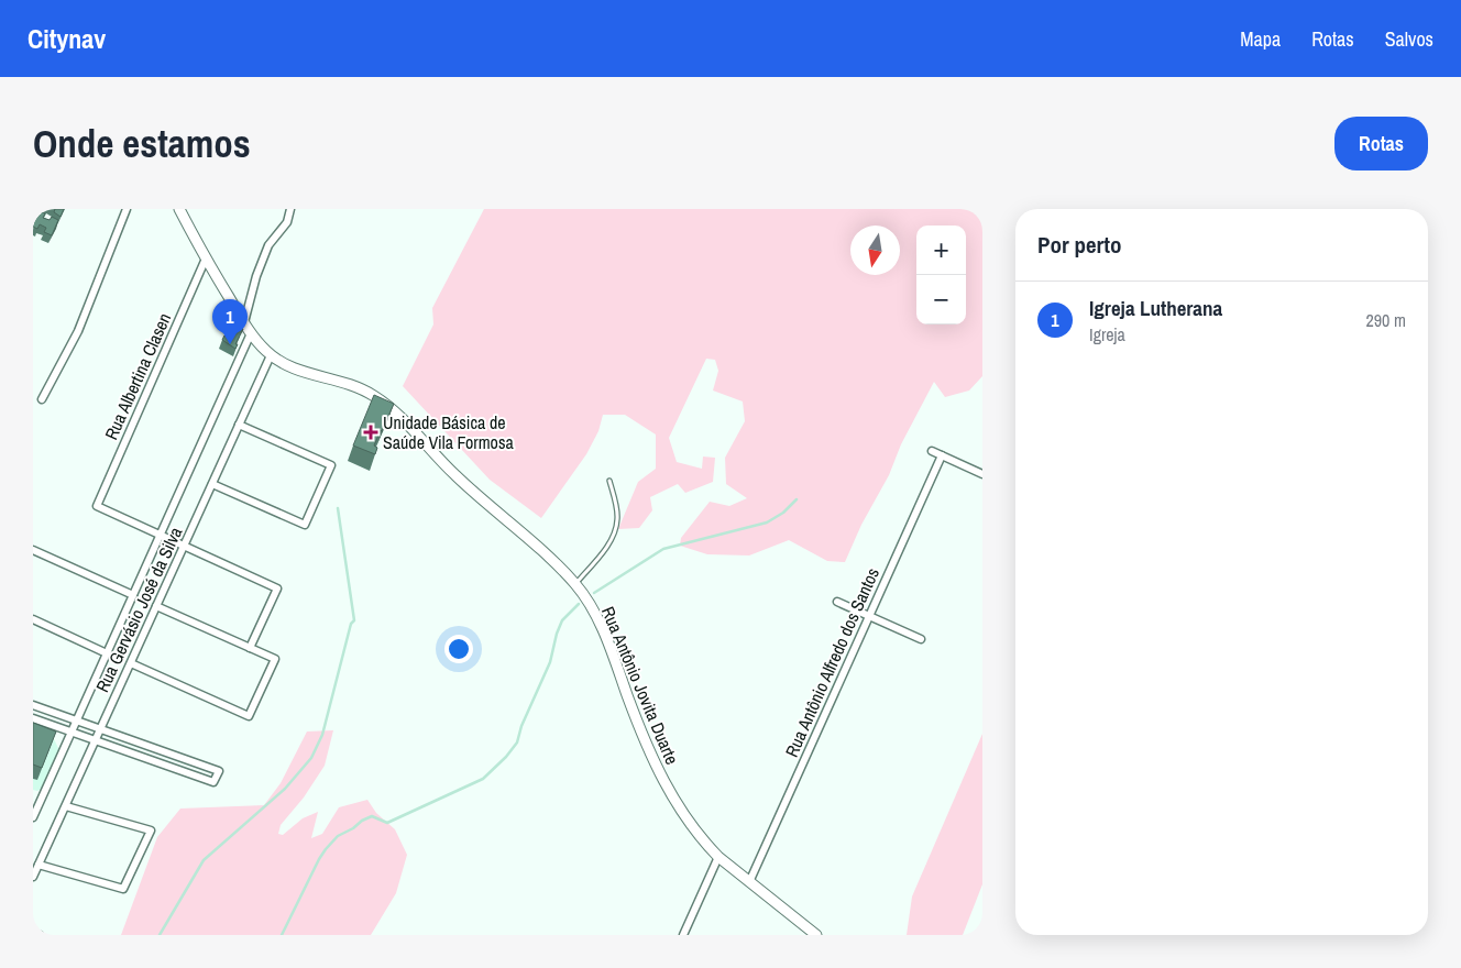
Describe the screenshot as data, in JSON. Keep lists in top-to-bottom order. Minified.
{"streets":{"main road":["Rua Antônio Jovita Duarte"],"street":["Rua Albertina Clasen","Rua Gervásio José da Silva","Rua Antônio Alfredo dos Santos"]},"crossings":[["Rua Albertina Clasen","Rua Gervásio José da Silva"],["Rua Albertina Clasen","Rua Antônio Jovita Duarte"],["Rua Gervásio José da Silva","Rua Antônio Jovita Duarte"],["Rua Antônio Alfredo dos Santos","Rua Antônio Jovita Duarte"]],"places":{"health":["Unidade Básica de Saúde Vila Formosa"]},"north":"bottom","page":{"header":"Citynav","nav":["Mapa","Rotas","Salvos"],"buttons":"Rotas","title":"Onde estamos","heading":"Por perto","map_buttons":["+","−"],"list":[{"mark":"1","name":"Igreja Lutherana","note":"Igreja","value":"290 m"}],"pins":"1"}}
